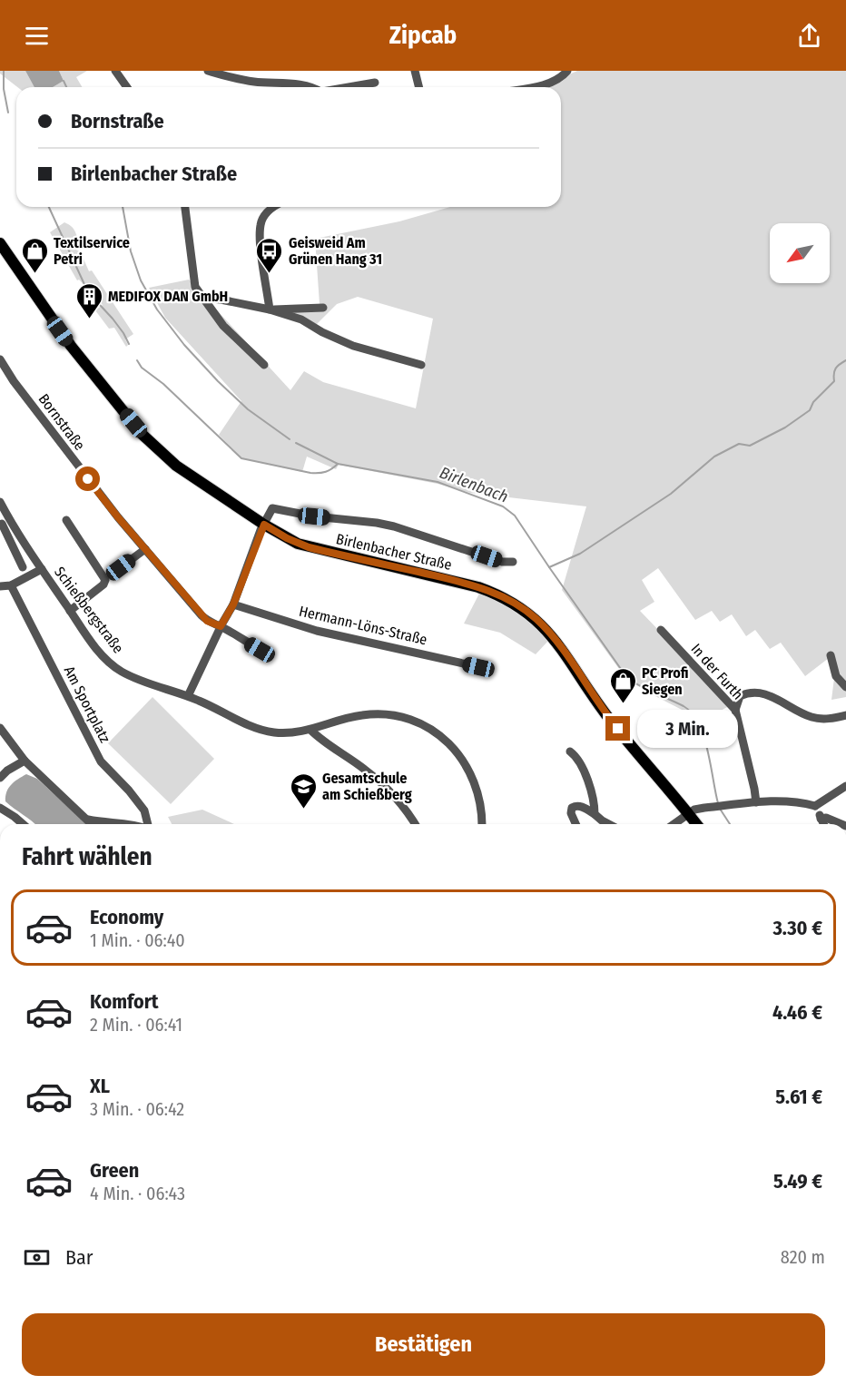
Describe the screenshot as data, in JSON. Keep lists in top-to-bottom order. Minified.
{"streets":{"main road":["Birlenbacher Straße"],"street":["Bornstraße","Schießbergstraße","Hermann-Löns-Straße","In der Furth","Am Sportplatz"]},"water":["Birlenbach"],"places":{"shop":["Textilservice Petri","PC Profi Siegen"],"bus stop":["Geisweid Am Grünen Hang 31"],"building":["MEDIFOX DAN GmbH"],"school or university":["Gesamtschule am Schießberg"]},"north":"bottom left","page":{"header":"Zipcab","banner":["Bornstraße","Birlenbacher Straße"],"bubble":"3 Min.","heading":"Fahrt wählen","list":[{"name":"Economy","note":"1 Min. · 06:40","value":"3.30 €"},{"name":"Komfort","note":"2 Min. · 06:41","value":"4.46 €"},{"name":"XL","note":"3 Min. · 06:42","value":"5.61 €"},{"name":"Green","note":"4 Min. · 06:43","value":"5.49 €"}],"pay":["Bar","820 m"],"buttons":"Bestätigen"}}
